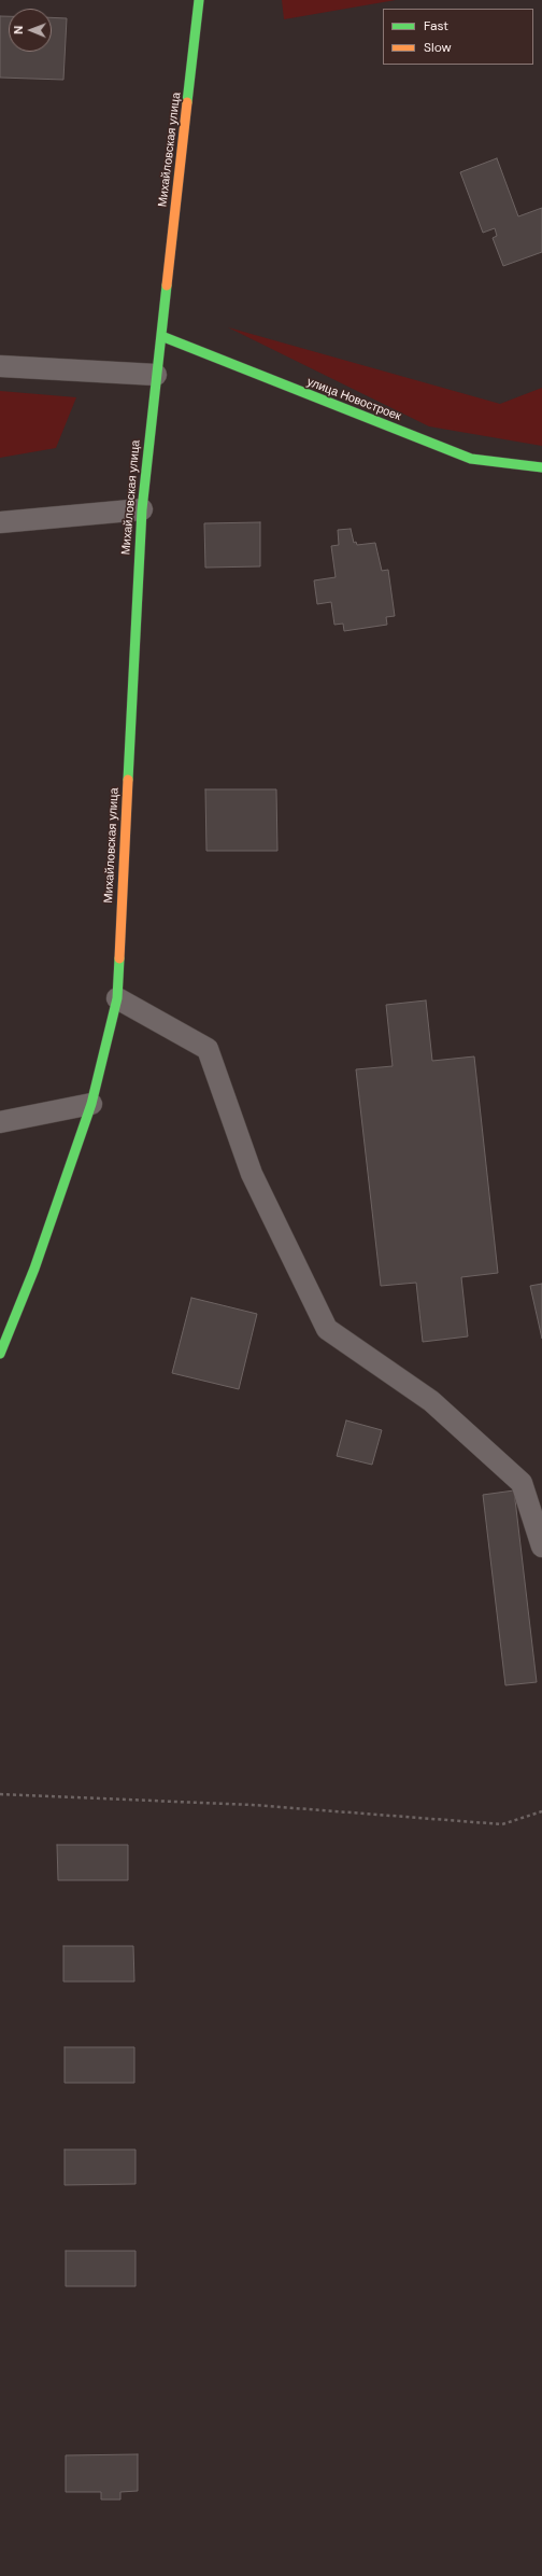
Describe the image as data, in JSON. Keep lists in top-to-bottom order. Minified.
{"streets":{"street":["Михайловская улица","улица Новостроек"]},"crossings":[["Михайловская улица","улица Новостроек"]],"legend":["Fast","Slow"],"north":"left"}
